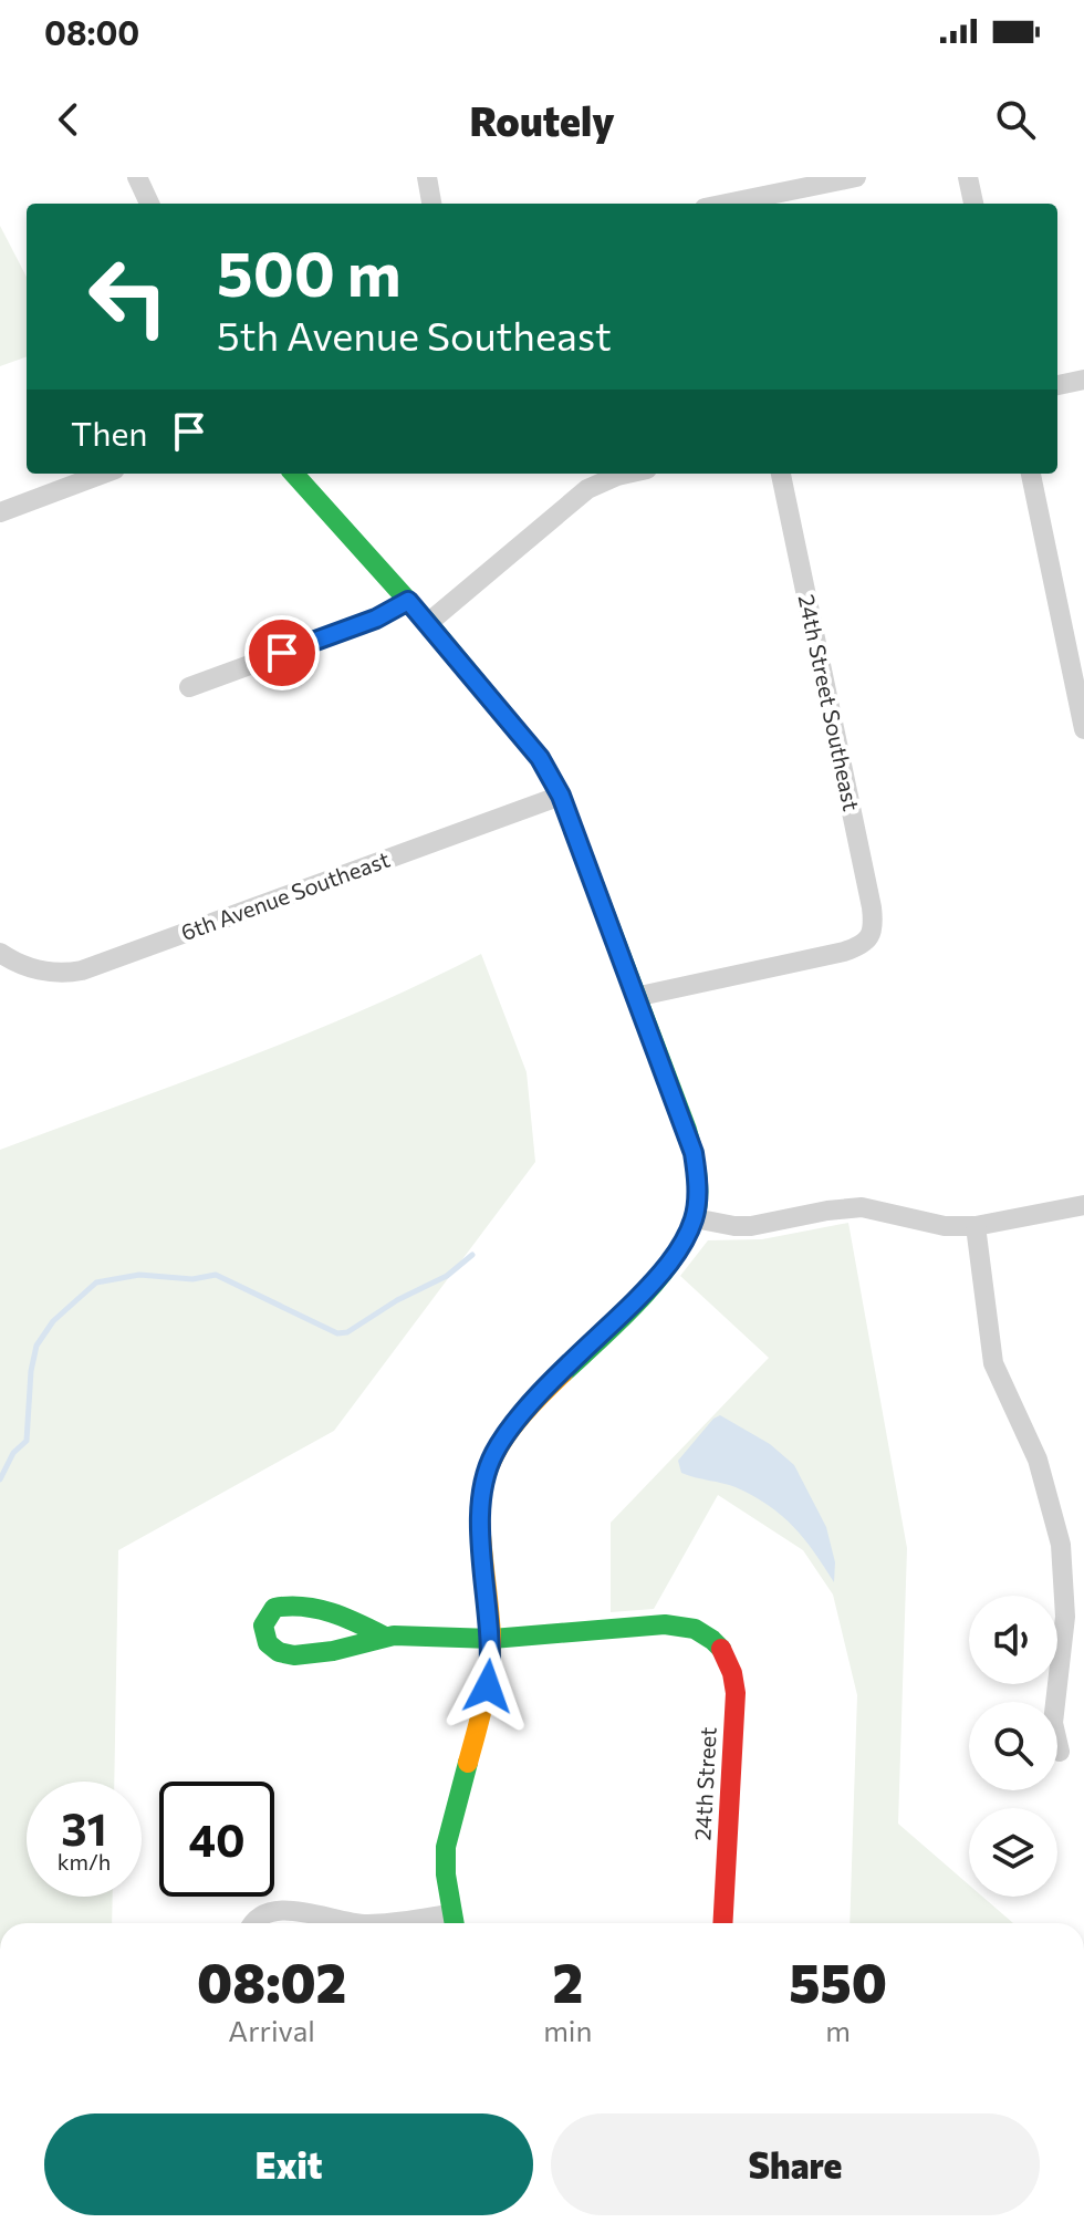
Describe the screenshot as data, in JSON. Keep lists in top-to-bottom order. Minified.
{"streets":{"main road":["24th Street"],"street":["24th Street Southeast","6th Avenue Southeast"]},"page":{"status":"08:00","header":"Routely","turn":["500 m","5th Avenue Southeast"],"then":"Then","speed":"31 km/h","limit":"40","eta":["08:02","Arrival","2","min","550","m"],"buttons":["Exit","Share"]}}
